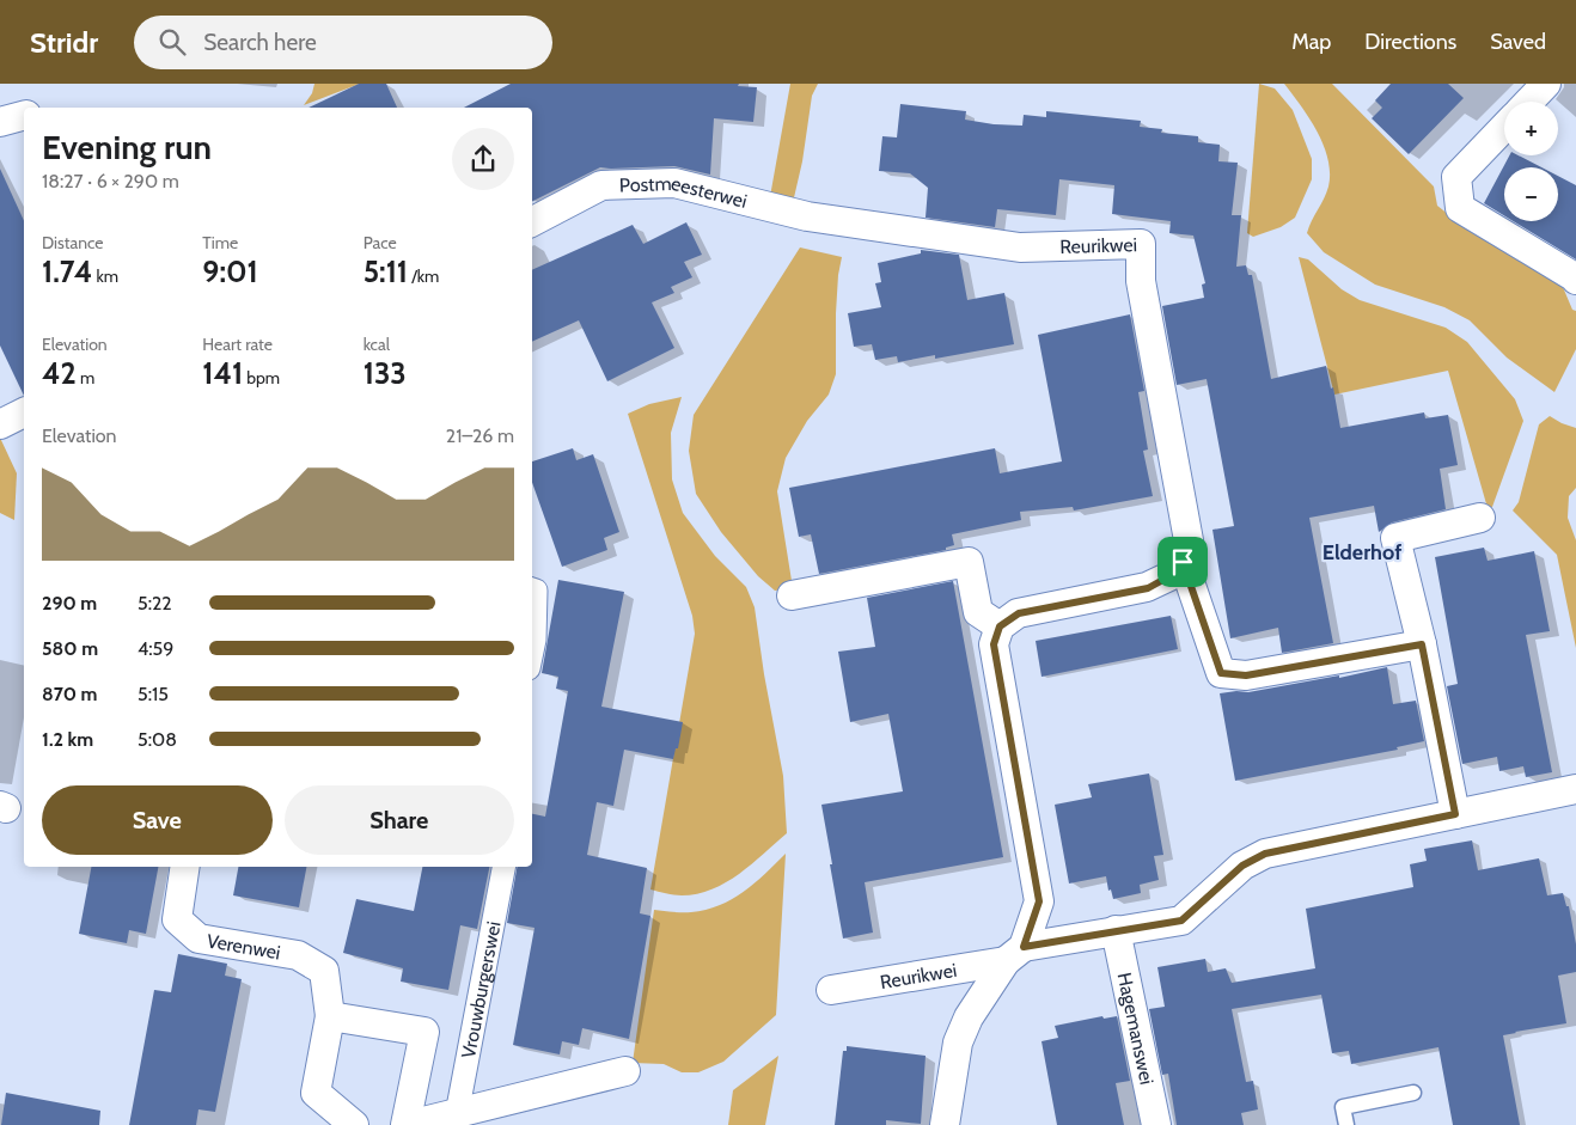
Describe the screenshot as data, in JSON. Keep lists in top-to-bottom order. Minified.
{"streets":{"street":["Postmeesterwei","Reurikwei","Verenwei","Vrouwburgerswei","Hagemanswei"]},"crossings":[["Postmeesterwei","Reurikwei"]],"districts":["Elderhof"],"page":{"header":"Stridr","search":"Search here","nav":["Map","Directions","Saved"],"map_buttons":["+","−"],"heading":["Evening run","18:27 · 6 × 290 m"],"stats":[["Distance","1.74 km"],["Time","9:01"],["Pace","5:11 /km"],["Elevation","42 m"],["Heart rate","141 bpm"],["kcal","133"]],"chart":["Elevation","21–26 m"],"list":[{"name":"290 m","note":"5:22"},{"name":"580 m","note":"4:59"},{"name":"870 m","note":"5:15"},{"name":"1.2 km","note":"5:08"}],"buttons":["Save","Share"]}}
